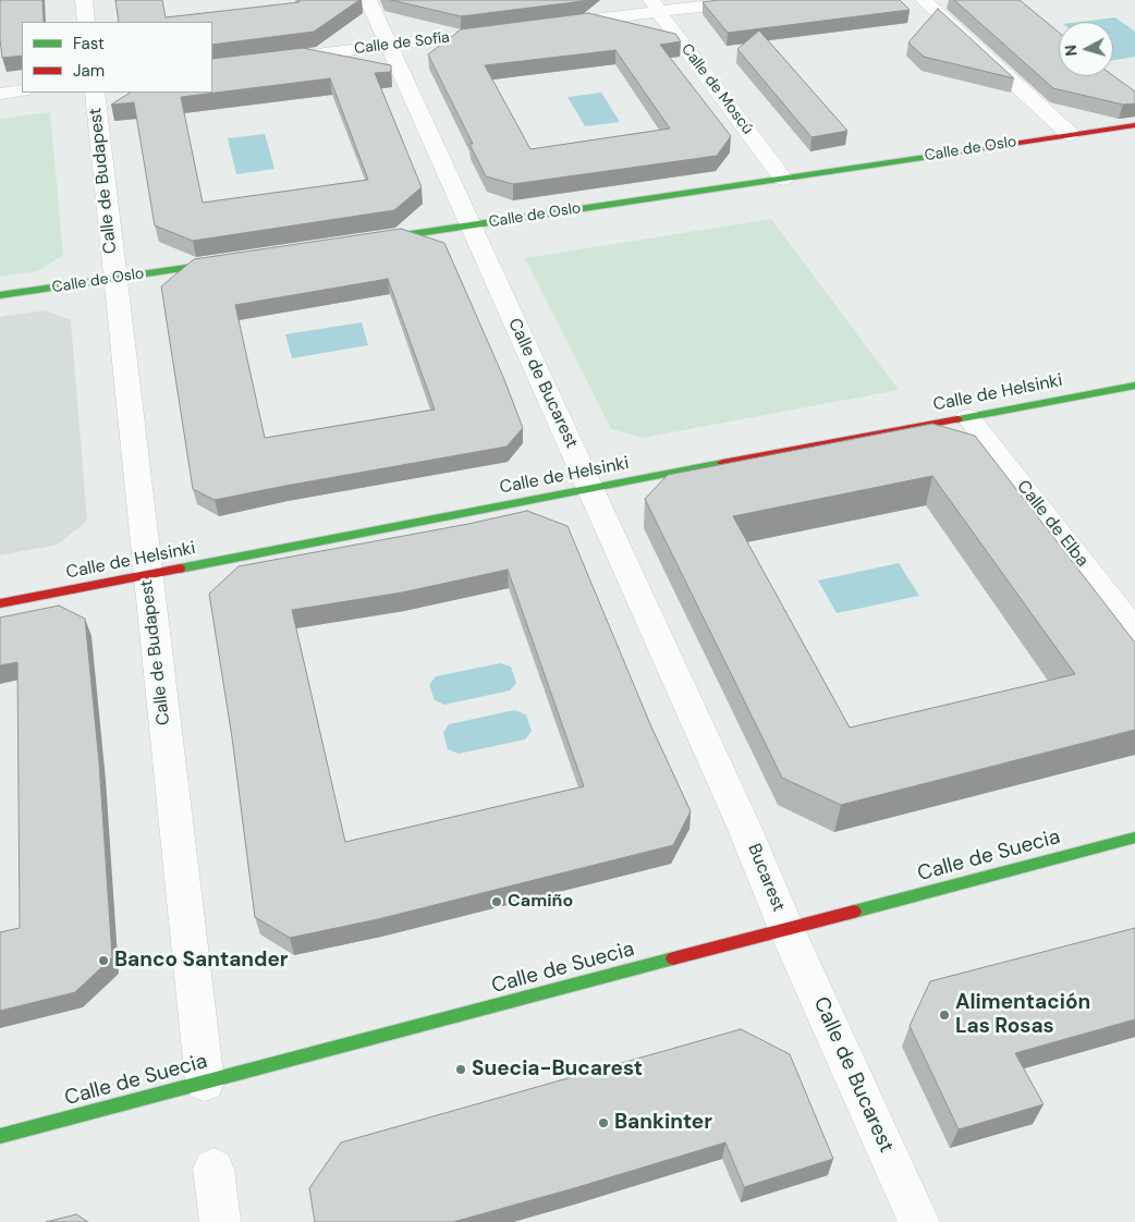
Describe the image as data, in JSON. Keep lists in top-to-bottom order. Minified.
{"streets":{"street":["Calle de Sofía","Calle de Moscú","Calle de Oslo","Calle de Budapest","Calle de Bucarest","Calle de Helsinki","Calle de Elba","Calle de Suecia","Bucarest"]},"crossings":[["Calle de Sofía","Calle de Bucarest"],["Calle de Moscú","Calle de Oslo"],["Calle de Oslo","Calle de Budapest"],["Calle de Oslo","Calle de Bucarest"],["Calle de Budapest","Calle de Helsinki"],["Calle de Budapest","Calle de Suecia"],["Calle de Bucarest","Calle de Helsinki"],["Calle de Bucarest","Calle de Suecia"],["Calle de Bucarest","Bucarest"],["Calle de Helsinki","Calle de Elba"],["Calle de Suecia","Bucarest"]],"places":["Camiño","Banco Santander","Alimentación Las Rosas","Suecia-Bucarest","Bankinter"],"legend":["Fast","Jam"],"north":"left"}
